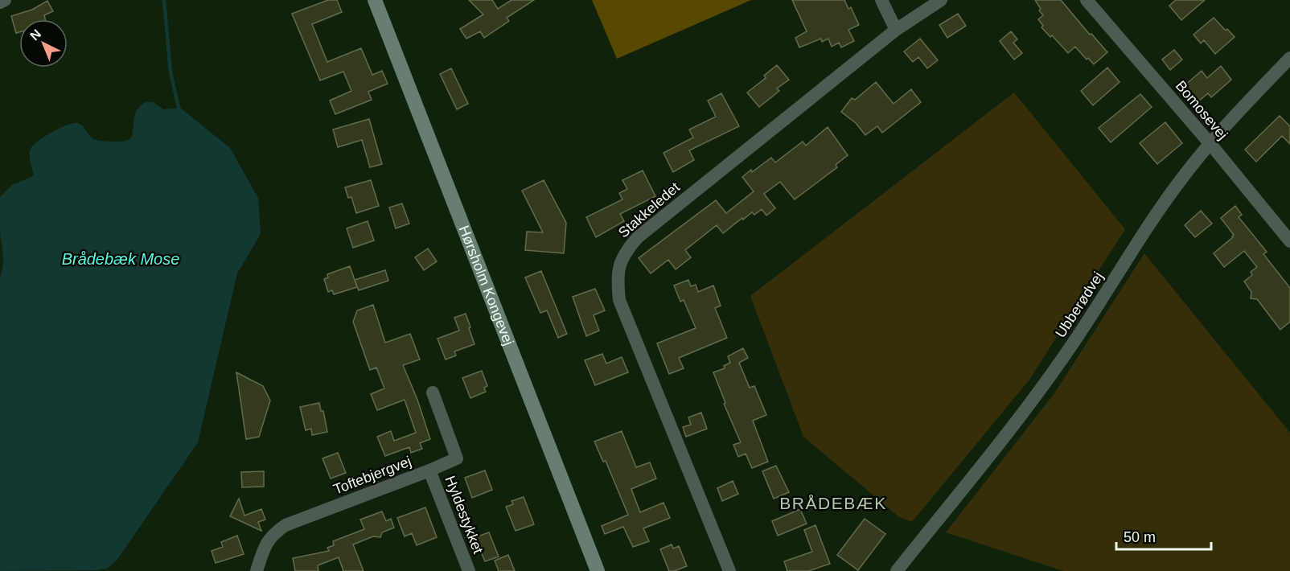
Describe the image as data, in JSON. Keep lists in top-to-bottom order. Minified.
{"streets":{"main road":["Hørsholm Kongevej"],"street":["Bomosevej","Stakkeledet","Ubberødvej","Toftebjergvej","Hyldestykket"]},"crossings":[["Bomosevej","Ubberødvej"],["Toftebjergvej","Hyldestykket"]],"districts":["BRÅDEBÆK"],"water":["Brådebæk Mose"],"scale_bar":"50 m","north":"top left"}
